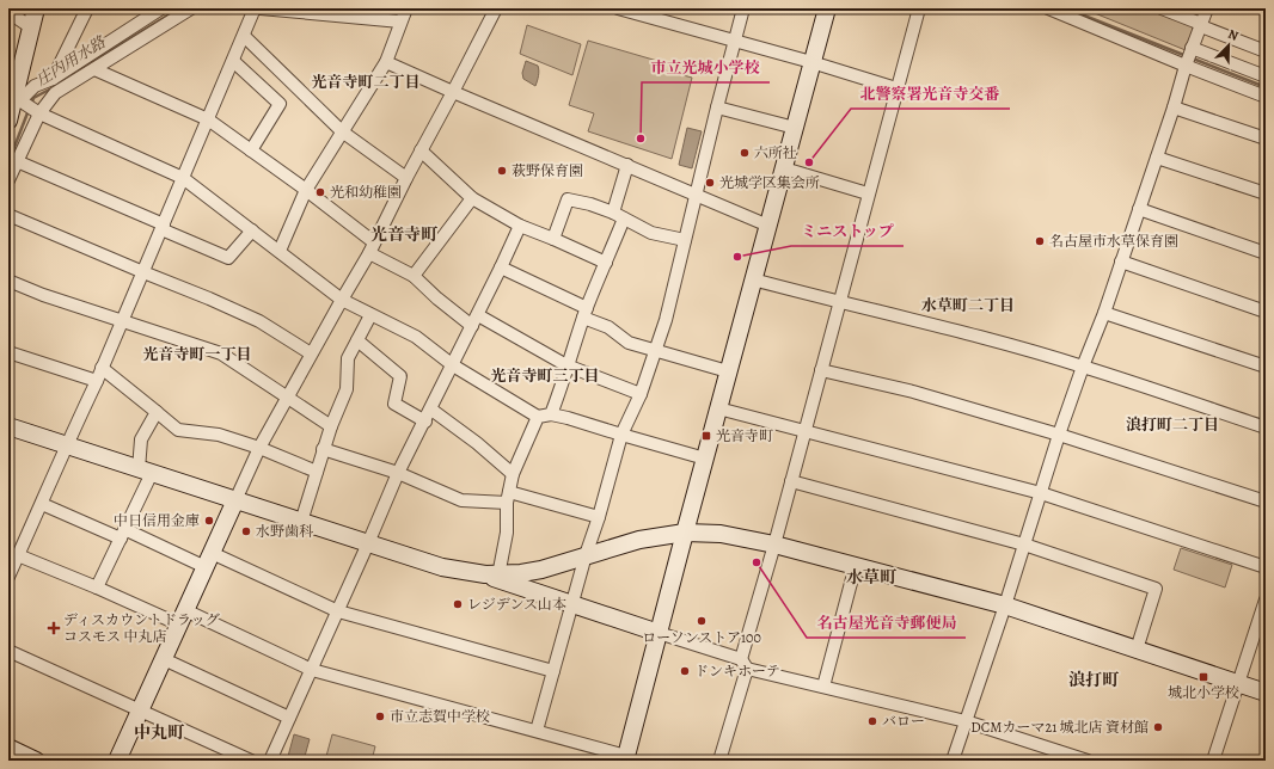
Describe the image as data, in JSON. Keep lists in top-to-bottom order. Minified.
{"districts":["光音寺町二丁目","光音寺町","水草町二丁目","光音寺町一丁目","光音寺町三丁目","浪打町二丁目","水草町","浪打町","中丸町"],"water":["庄内用水路"],"places":{"other":["市立光城小学校","六所社","北警察署光音寺交番","萩野保育園","光城学区集会所","光和幼稚園","名古屋市水草保育園","ミニストップ","中日信用金庫","水野歯科","名古屋光音寺郵便局","レジデンス山本","ローソンストア100","ドンキホーテ","市立志賀中学校","バロー","DCMカーマ21 城北店 資材館"],"transit":["光音寺町","城北小学校"],"health":["ディスカウントドラッグ コスモス 中丸店"]},"north":"top right"}
